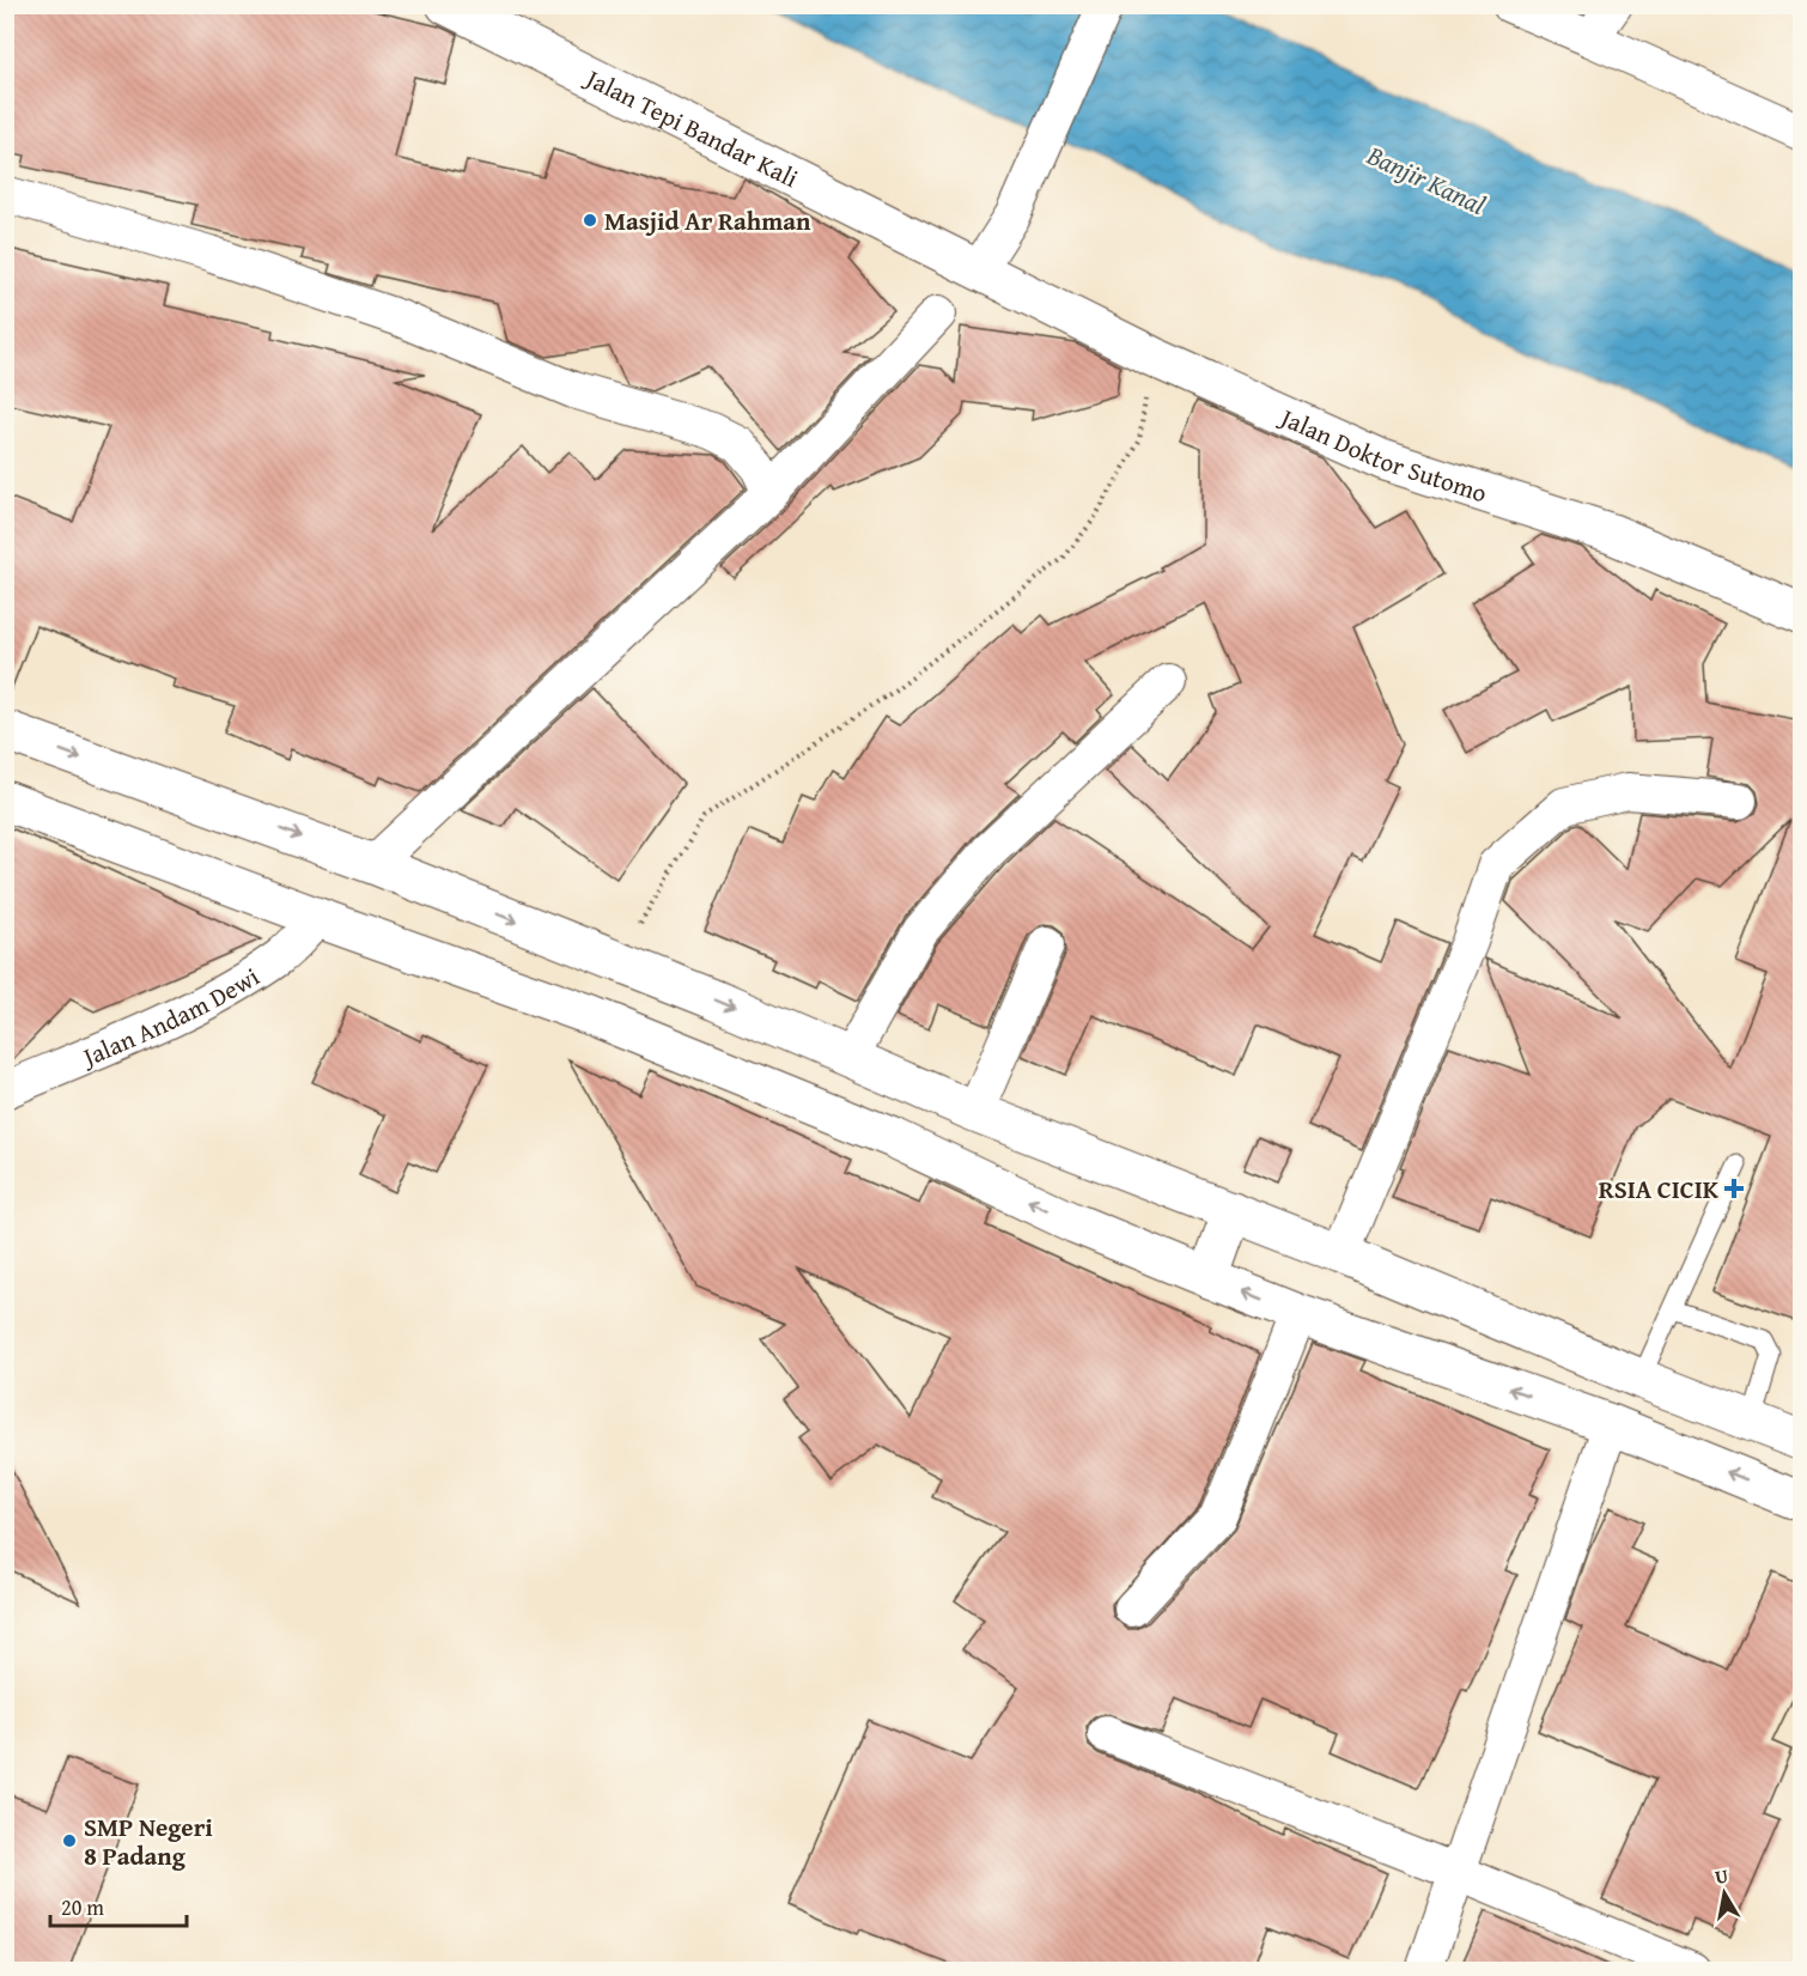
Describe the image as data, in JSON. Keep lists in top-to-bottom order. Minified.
{"streets":{"main road":["Jalan Tepi Bandar Kali","Jalan Doktor Sutomo"],"street":["Jalan Andam Dewi"]},"crossings":[["Jalan Tepi Bandar Kali","Jalan Doktor Sutomo"]],"water":["Banjir Kanal"],"places":{"other":["Masjid Ar Rahman","SMP Negeri 8 Padang"],"health":["RSIA CICIK"]},"scale_bar":"20 m","north":"top"}
